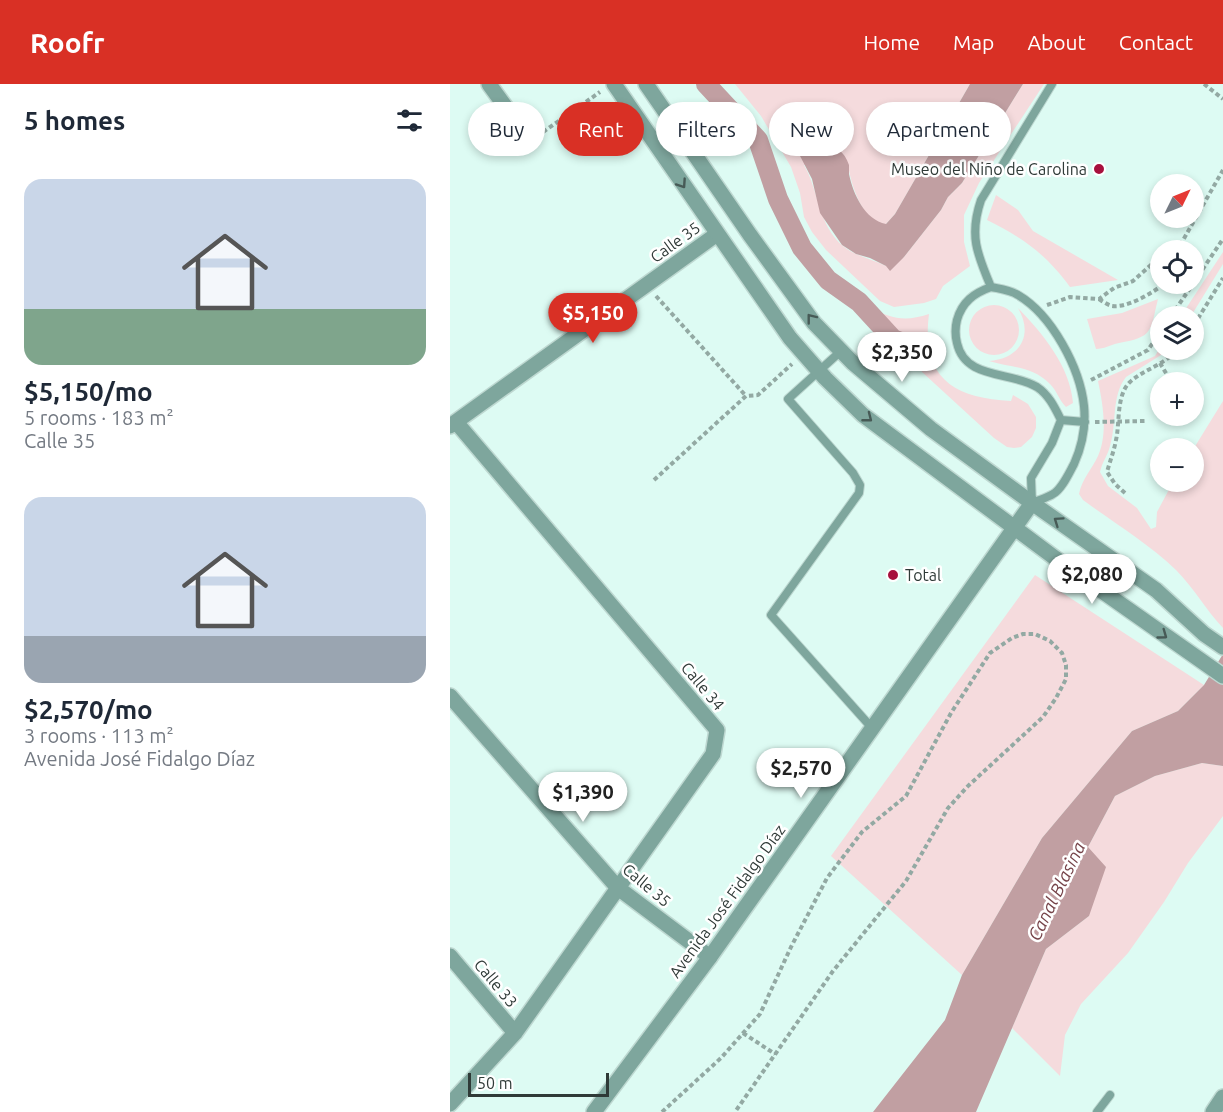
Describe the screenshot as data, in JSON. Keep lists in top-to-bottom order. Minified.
{"streets":{"street":["Calle 35","Calle 34","Avenida José Fidalgo Díaz","Calle 33"]},"crossings":[["Calle 35","Calle 34"],["Calle 35","Avenida José Fidalgo Díaz"],["Calle 34","Calle 33"]],"water":["Canal Blasina"],"places":["Museo del Niño de Carolina","Total"],"scale_bar":"50 m","north":"top right","page":{"header":"Roofr","nav":["Home","Map","About","Contact"],"heading":"5 homes","chip":["Buy","Rent","Filters","New","Apartment"],"list":[{"name":"$5,150/mo","note":"5 rooms · 183 m² · Calle 35"},{"name":"$2,570/mo","note":"3 rooms · 113 m² · Avenida José Fidalgo Díaz"}],"map_buttons":["+","−"],"price":["$5,150","$2,350","$2,080","$2,570","$1,390"],"scale":"50 m"}}
